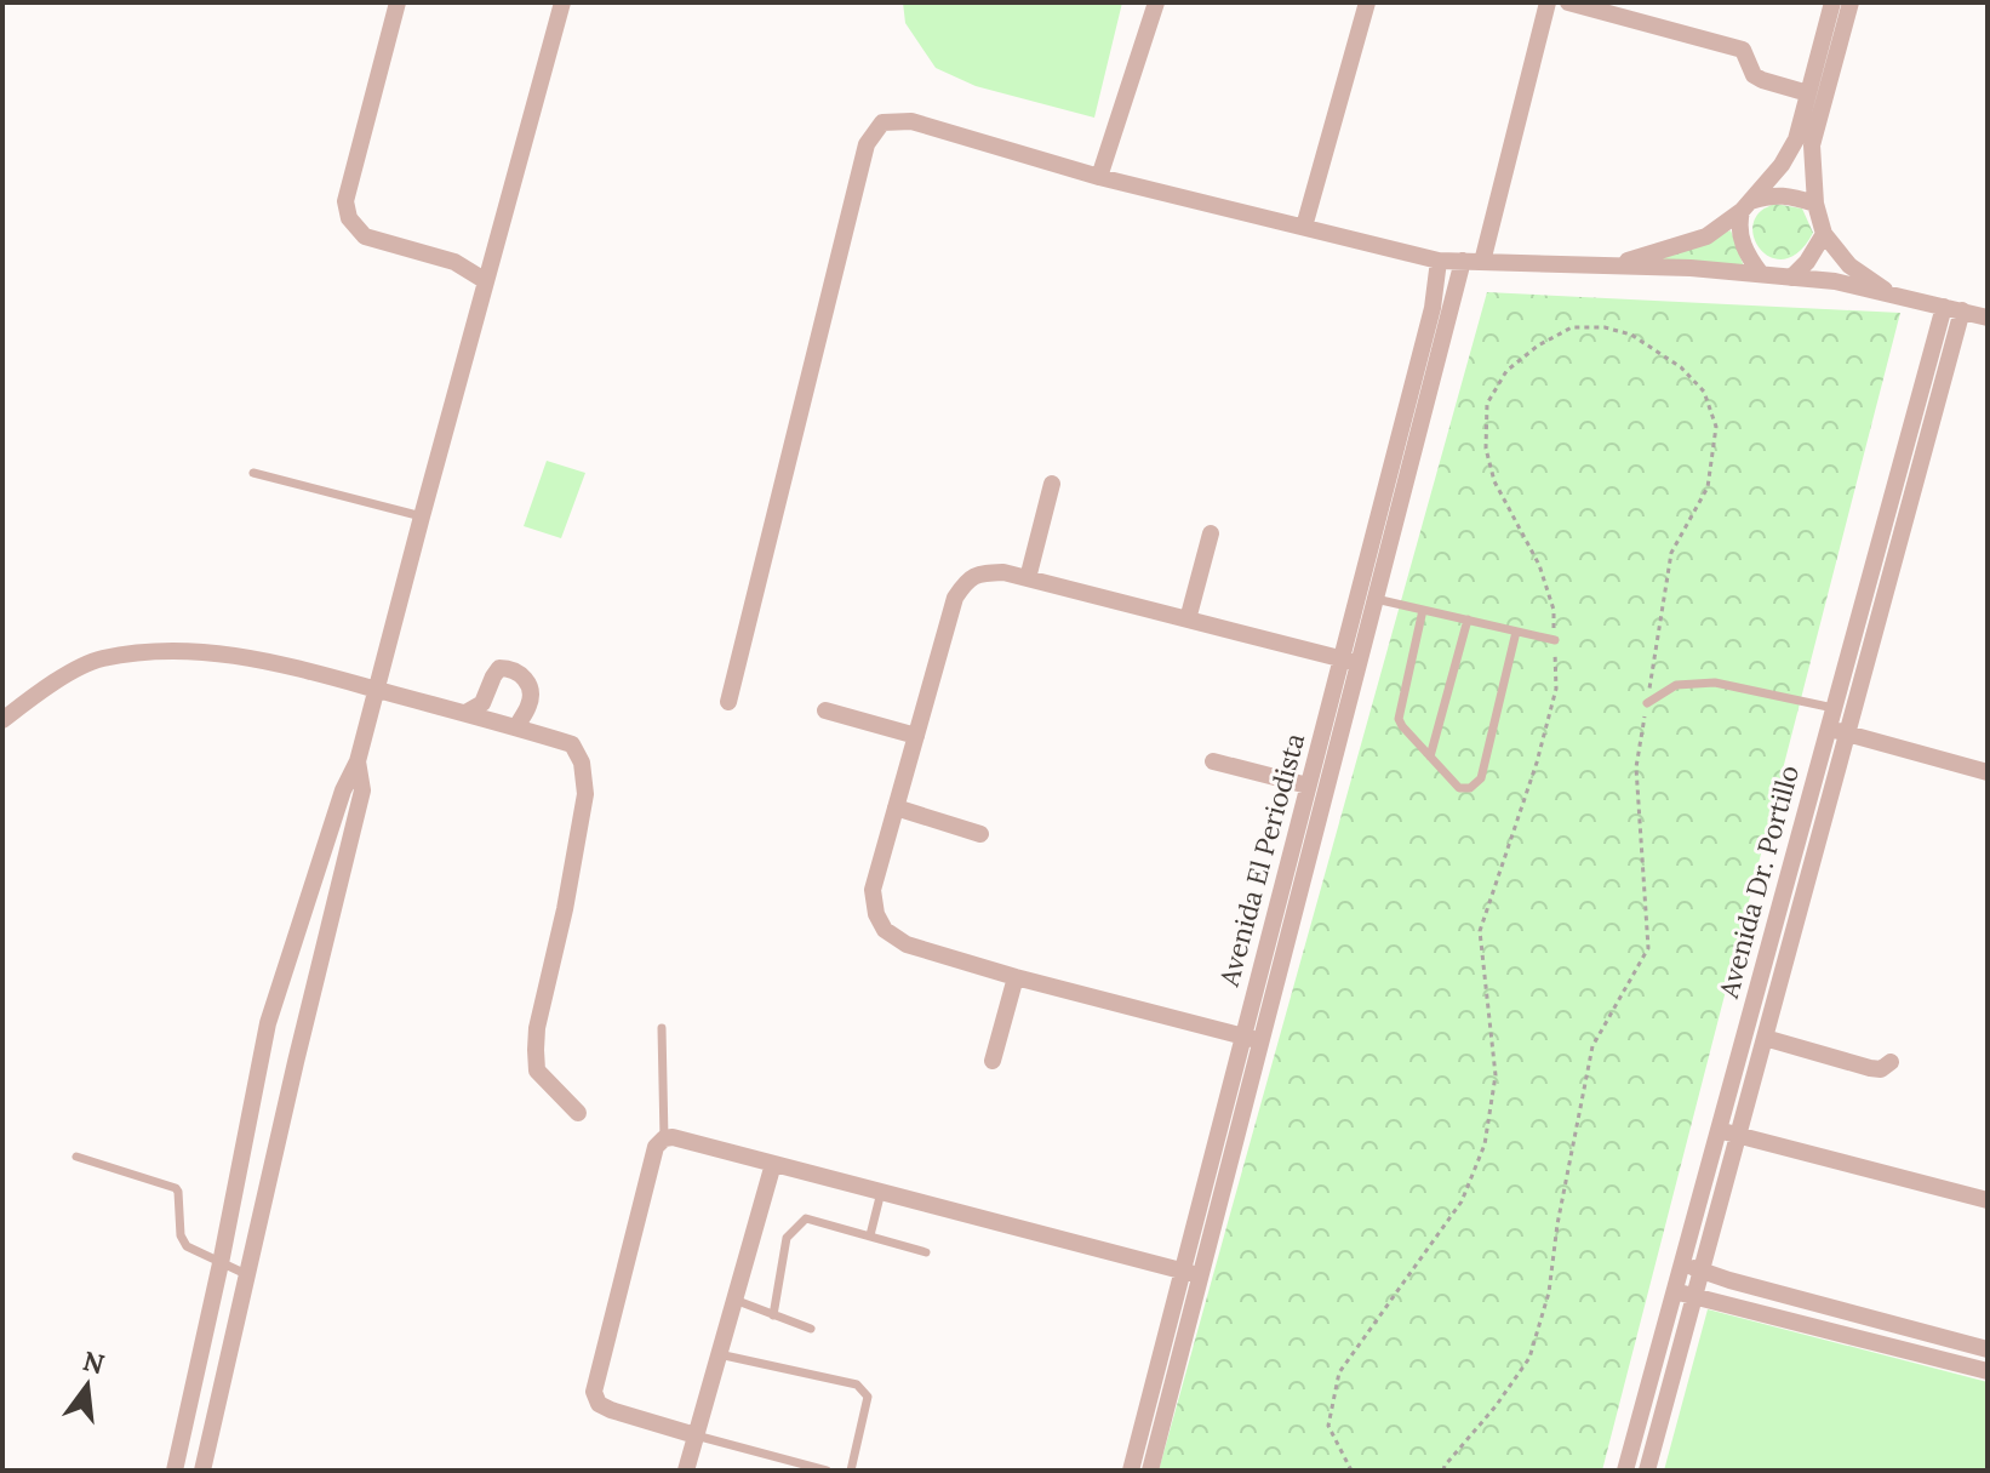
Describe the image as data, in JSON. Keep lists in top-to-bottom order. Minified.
{"streets":{"street":["Avenida El Periodista","Avenida Dr. Portillo"]},"north":"top"}
